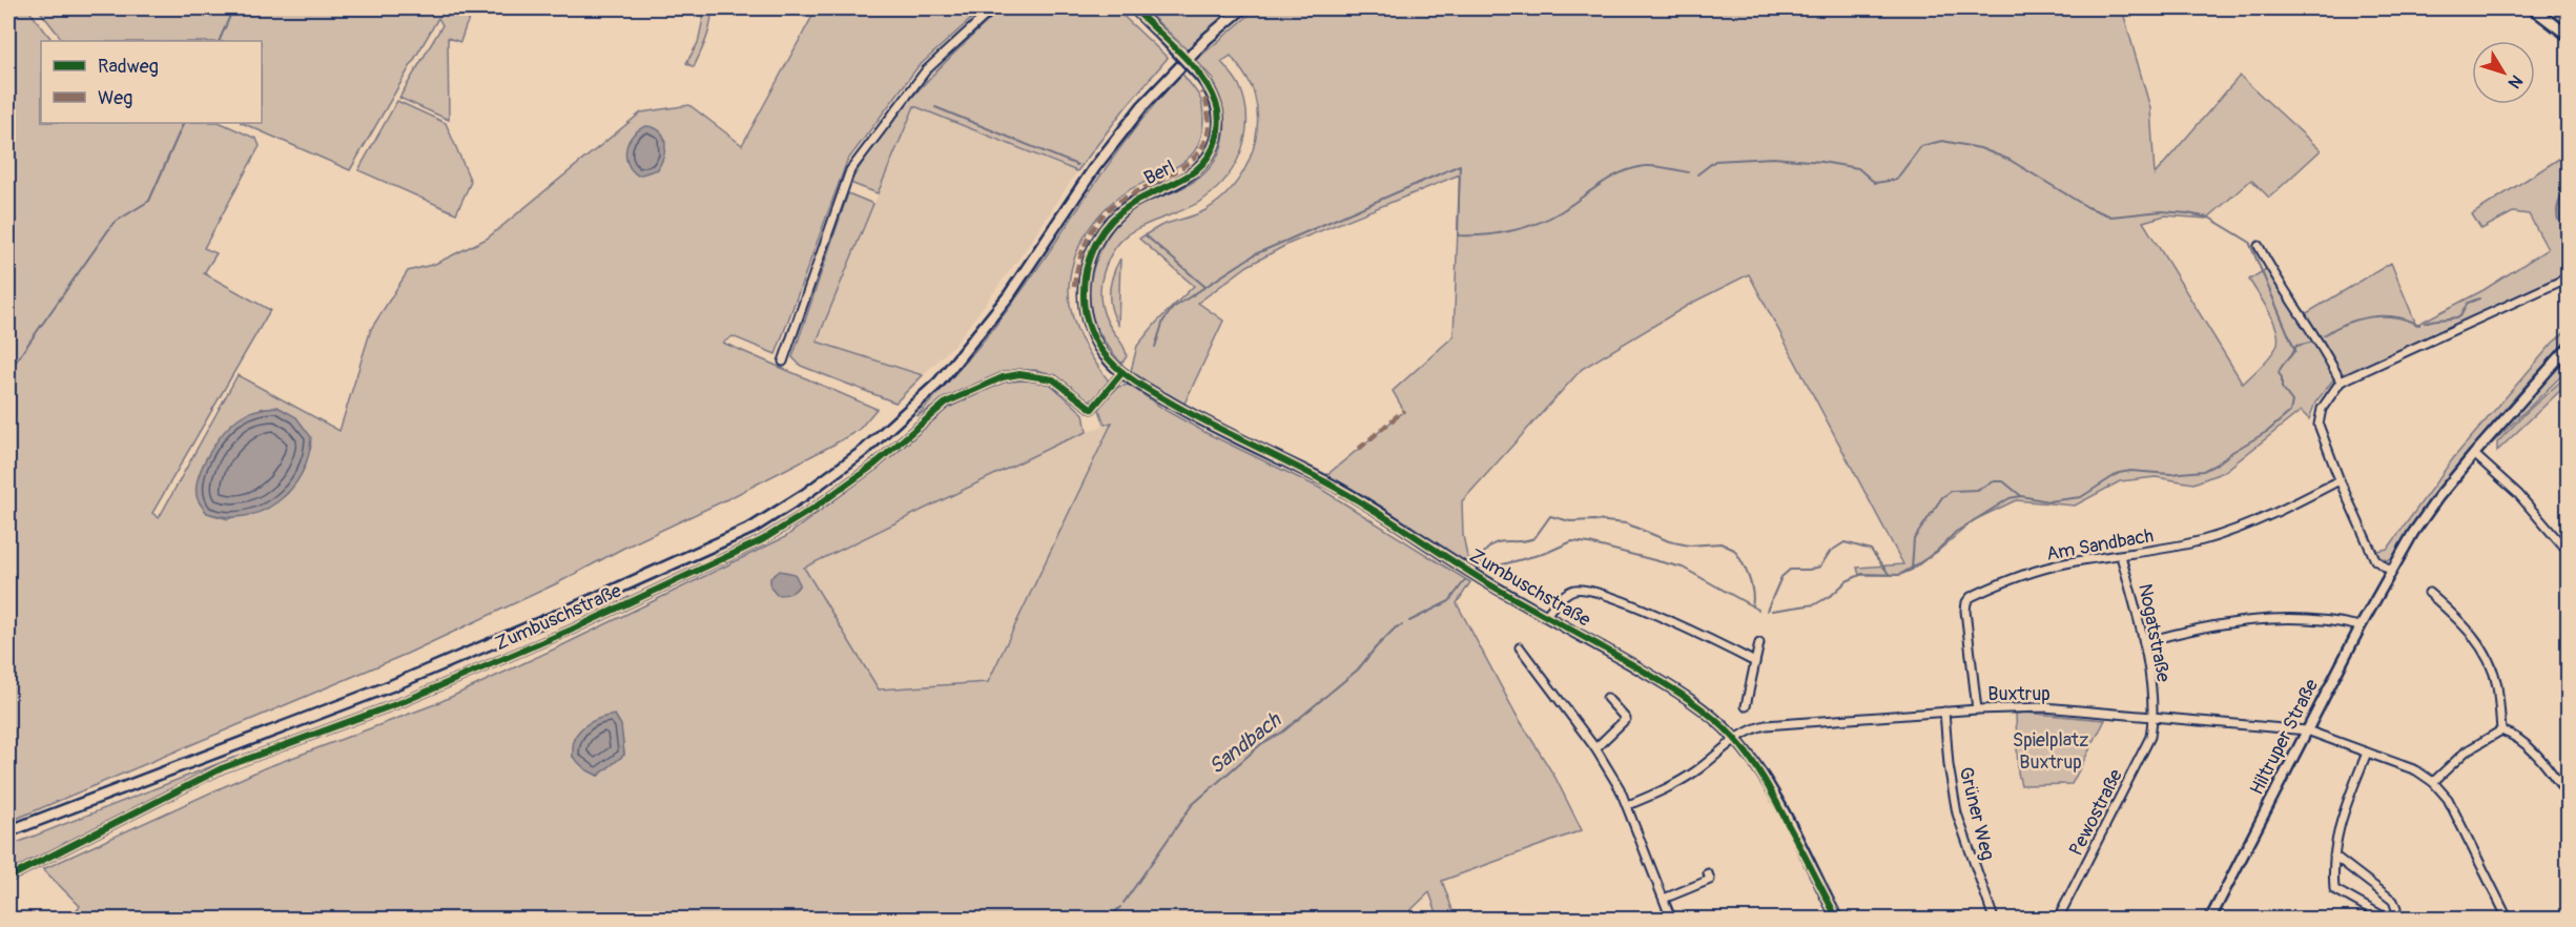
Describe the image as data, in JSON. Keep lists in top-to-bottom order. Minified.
{"streets":{"street":["Berl","Am Sandbach","Zumbuschstraße","Nogatstraße","Buxtrup","Hiltruper Straße","Pewostraße","Grüner Weg"]},"crossings":[["Berl","Zumbuschstraße"],["Am Sandbach","Nogatstraße"],["Am Sandbach","Buxtrup"],["Zumbuschstraße","Buxtrup"],["Nogatstraße","Buxtrup"],["Nogatstraße","Pewostraße"],["Buxtrup","Hiltruper Straße"],["Buxtrup","Pewostraße"],["Buxtrup","Grüner Weg"]],"water":["Sandbach"],"parks":["Spielplatz Buxtrup"],"legend":["Radweg","Weg"],"north":"bottom right"}
